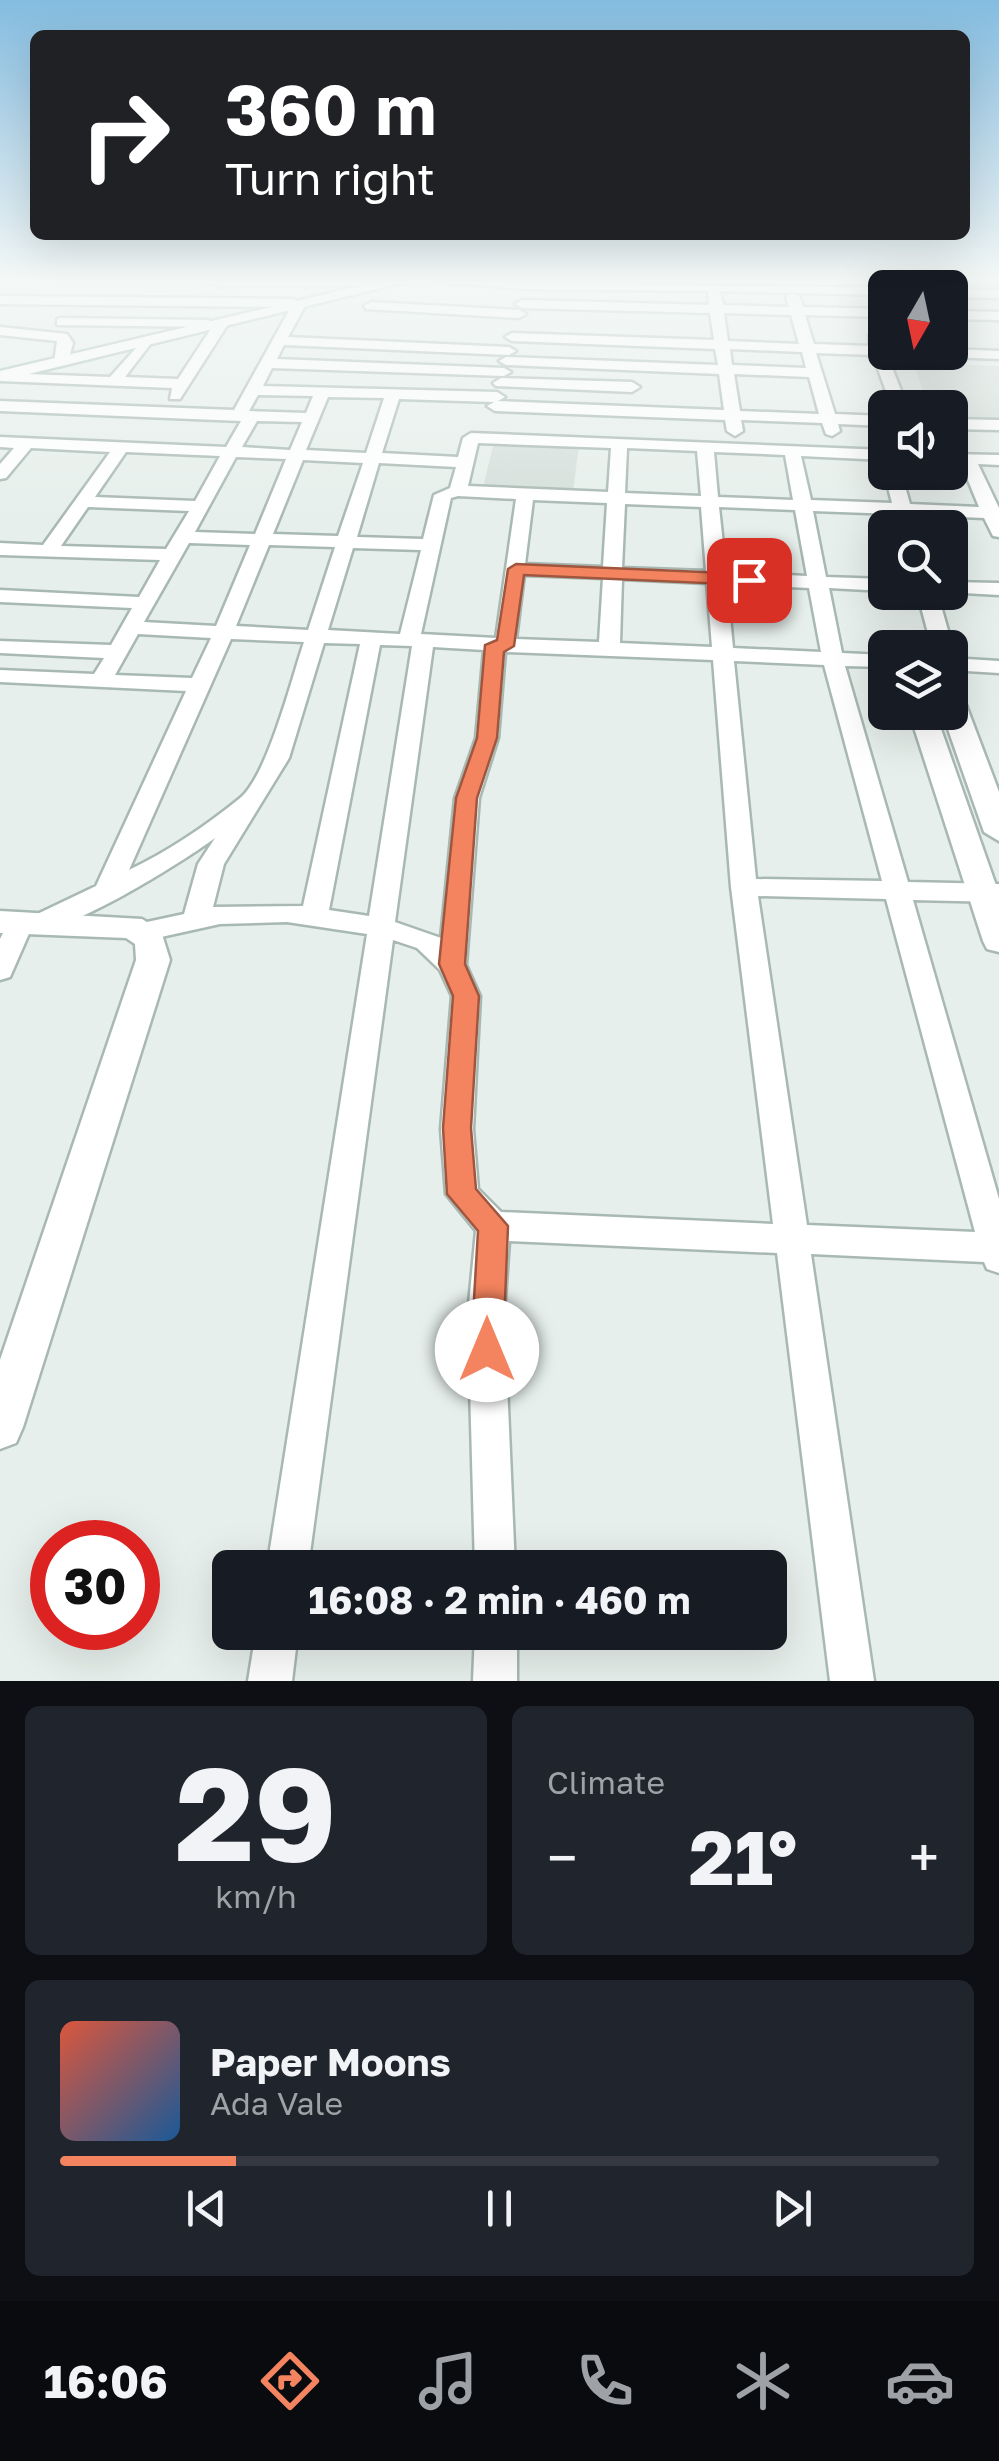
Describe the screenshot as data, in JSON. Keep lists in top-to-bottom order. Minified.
{"north":"bottom","page":{"turn":["360 m","Turn right"],"limit":"30","trip":"16:08 · 2 min · 460 m","tile":[["29","km/h"],"Climate"],"heat":["−","21°","+"],"song":["Paper Moons","Ada Vale"],"tabs":"16:06"}}
